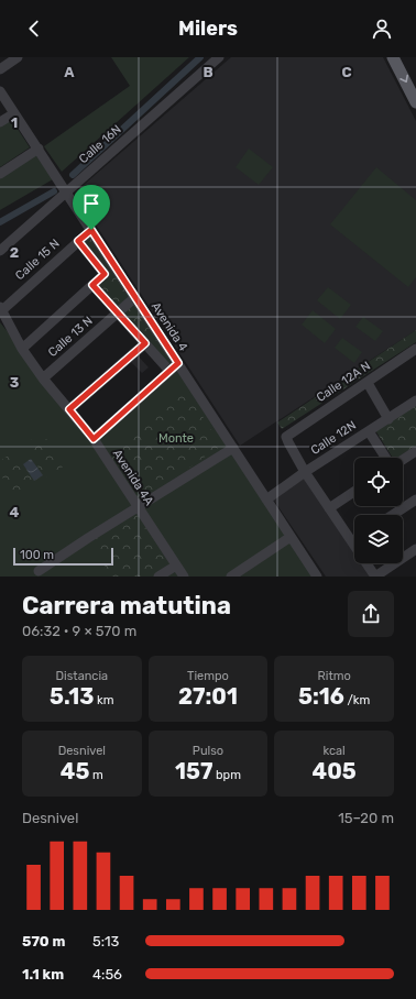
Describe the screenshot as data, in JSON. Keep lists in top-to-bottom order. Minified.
{"streets":{"street":["Calle 16N","Calle 15 N","Avenida 4","Calle 13 N","Calle 12A N","Calle 12N","Avenida 4A"]},"crossings":[["Calle 16N","Avenida 4"],["Calle 15 N","Avenida 4"],["Calle 15 N","Avenida 4A"],["Avenida 4","Calle 13 N"],["Avenida 4","Calle 12N"],["Calle 13 N","Avenida 4A"],["Calle 12A N","Calle 12N"]],"parks":["Monte"],"scale_bar":"100 m","page":{"header":"Milers","scale":"100 m","heading":["Carrera matutina","06:32 · 9 × 570 m"],"stats":[["Distancia","5.13 km"],["Tiempo","27:01"],["Ritmo","5:16 /km"],["Desnivel","45 m"],["Pulso","157 bpm"],["kcal","405"]],"chart":["Desnivel","15–20 m"],"list":[{"name":"570 m","note":"5:13"},{"name":"1.1 km","note":"4:56"}]},"grid":{"columns":["A","B","C"],"rows":["1","2","3","4"]}}
